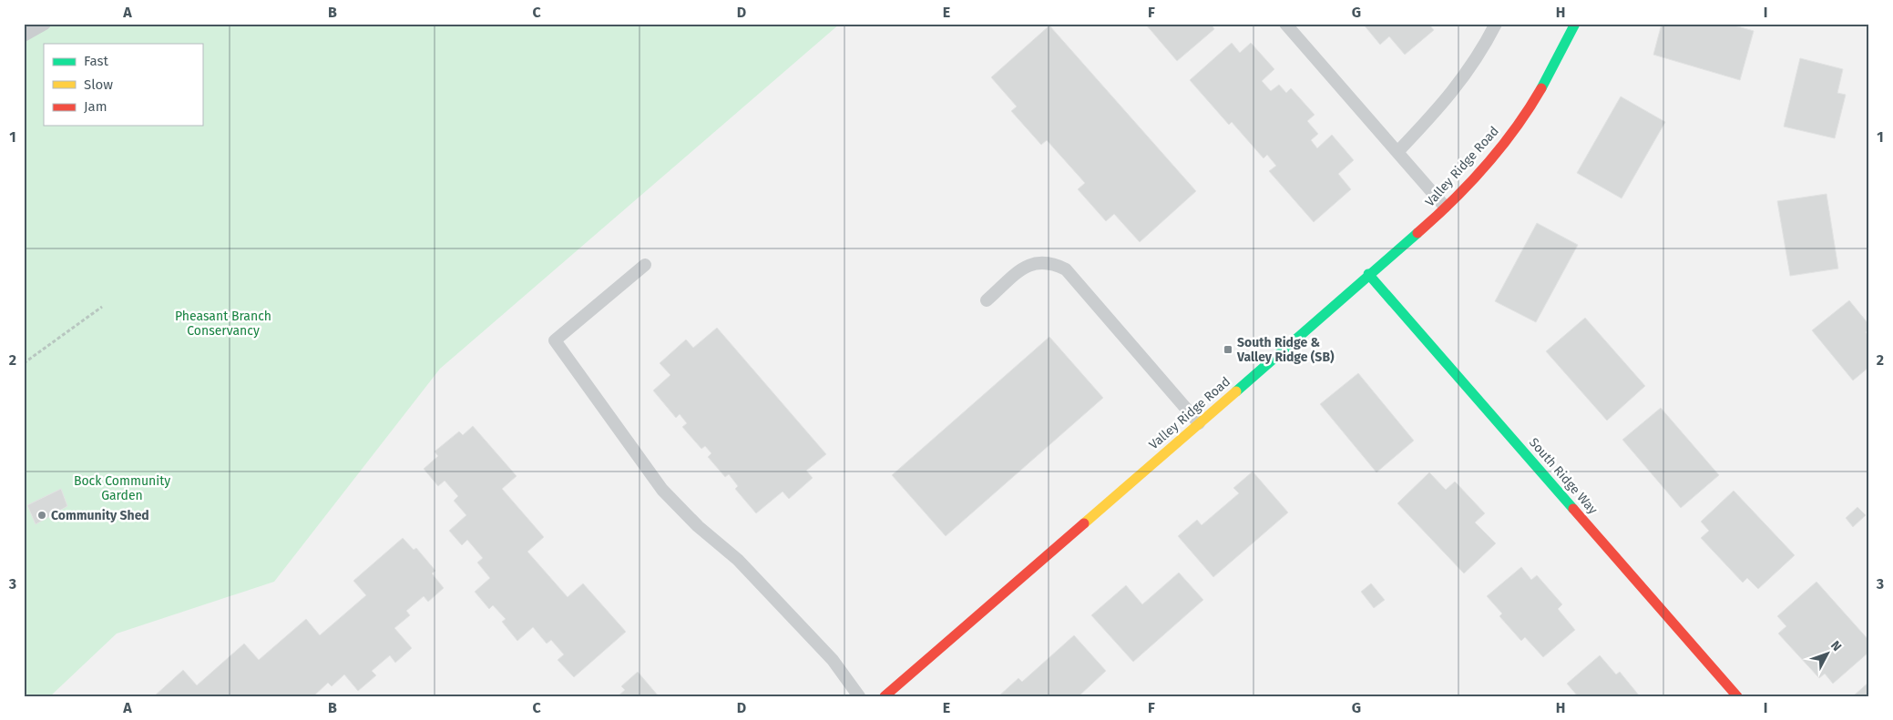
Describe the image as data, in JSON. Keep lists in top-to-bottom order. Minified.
{"streets":{"street":["Valley Ridge Road","South Ridge Way"]},"crossings":[["Valley Ridge Road","South Ridge Way"]],"parks":["Pheasant Branch Conservancy","Bock Community Garden"],"places":{"transit":["South Ridge & Valley Ridge (SB)"],"other":["Community Shed"]},"legend":["Fast","Slow","Jam"],"north":"top right","grid":{"columns":["A","B","C","D","E","F","G","H","I"],"rows":["1","2","3"]}}
